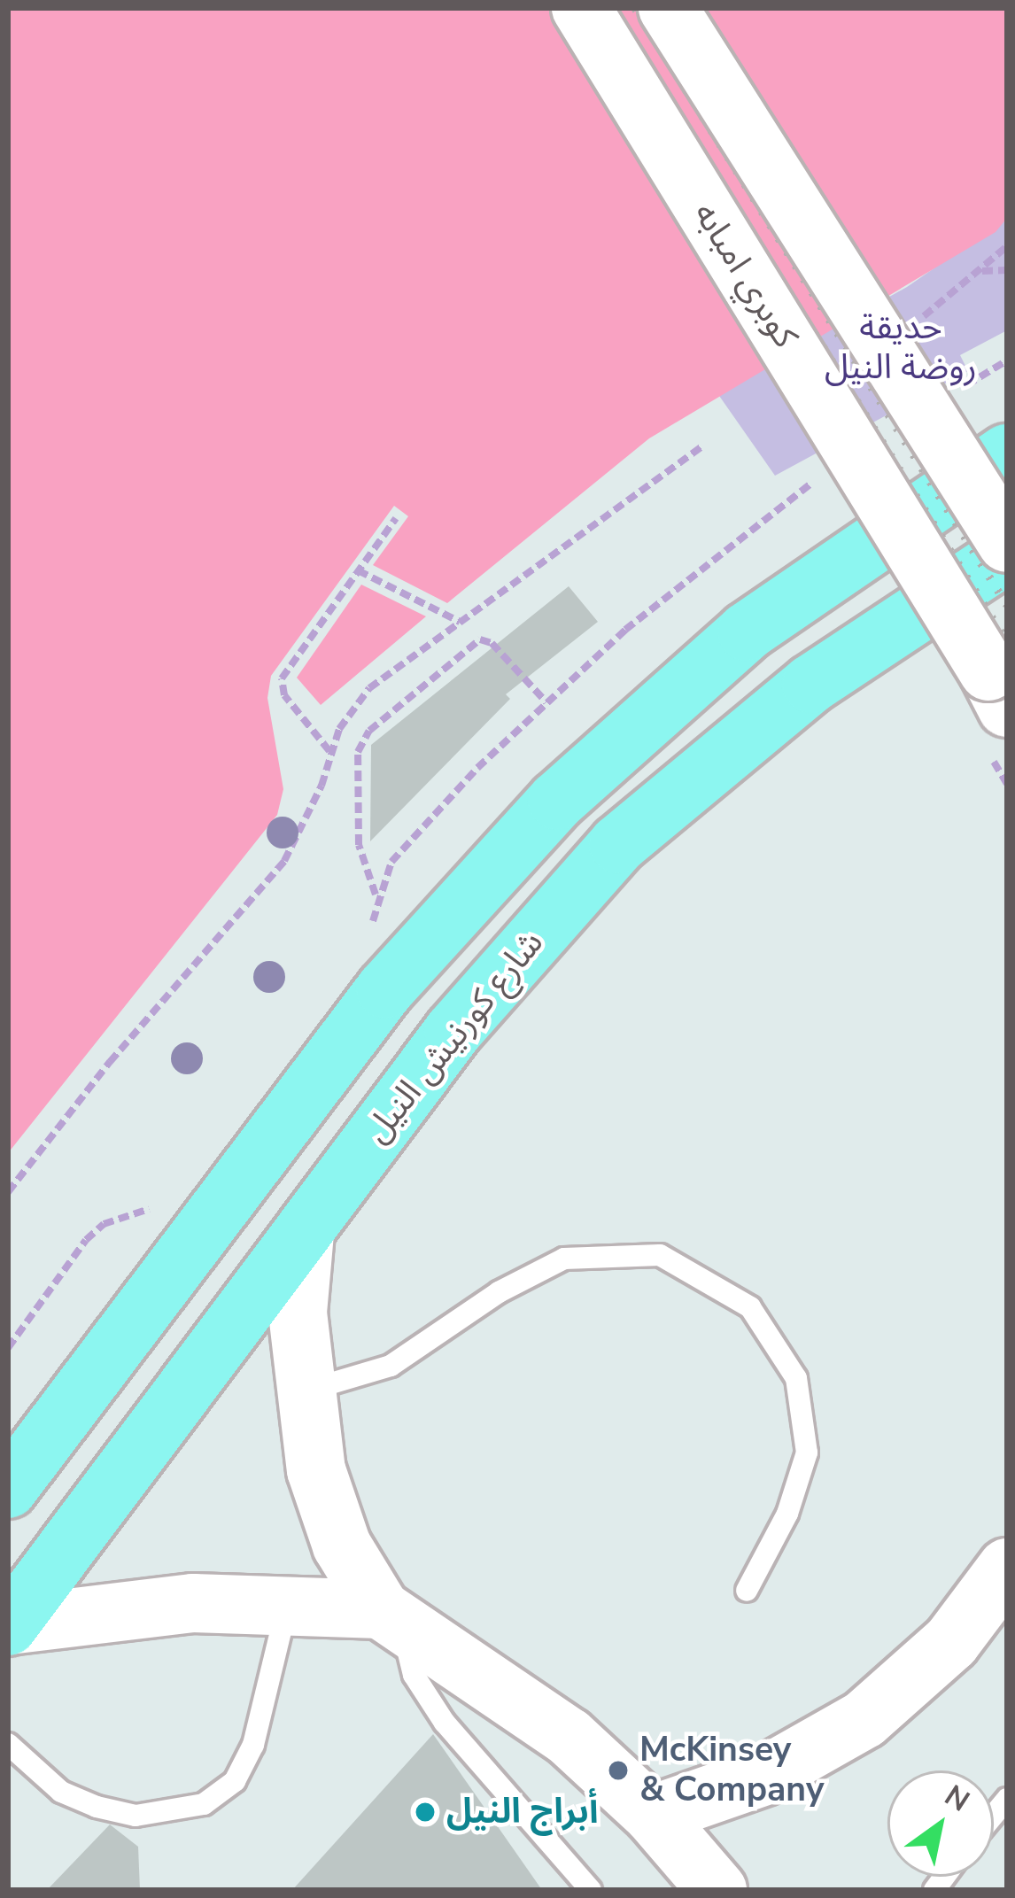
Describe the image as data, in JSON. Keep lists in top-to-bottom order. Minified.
{"streets":{"highway":["شارع كورنيش النيل"],"street":["كوبري امبابه"]},"parks":["حديقة روضة النيل"],"places":["McKinsey & Company","أبراج النيل"],"north":"top right"}
